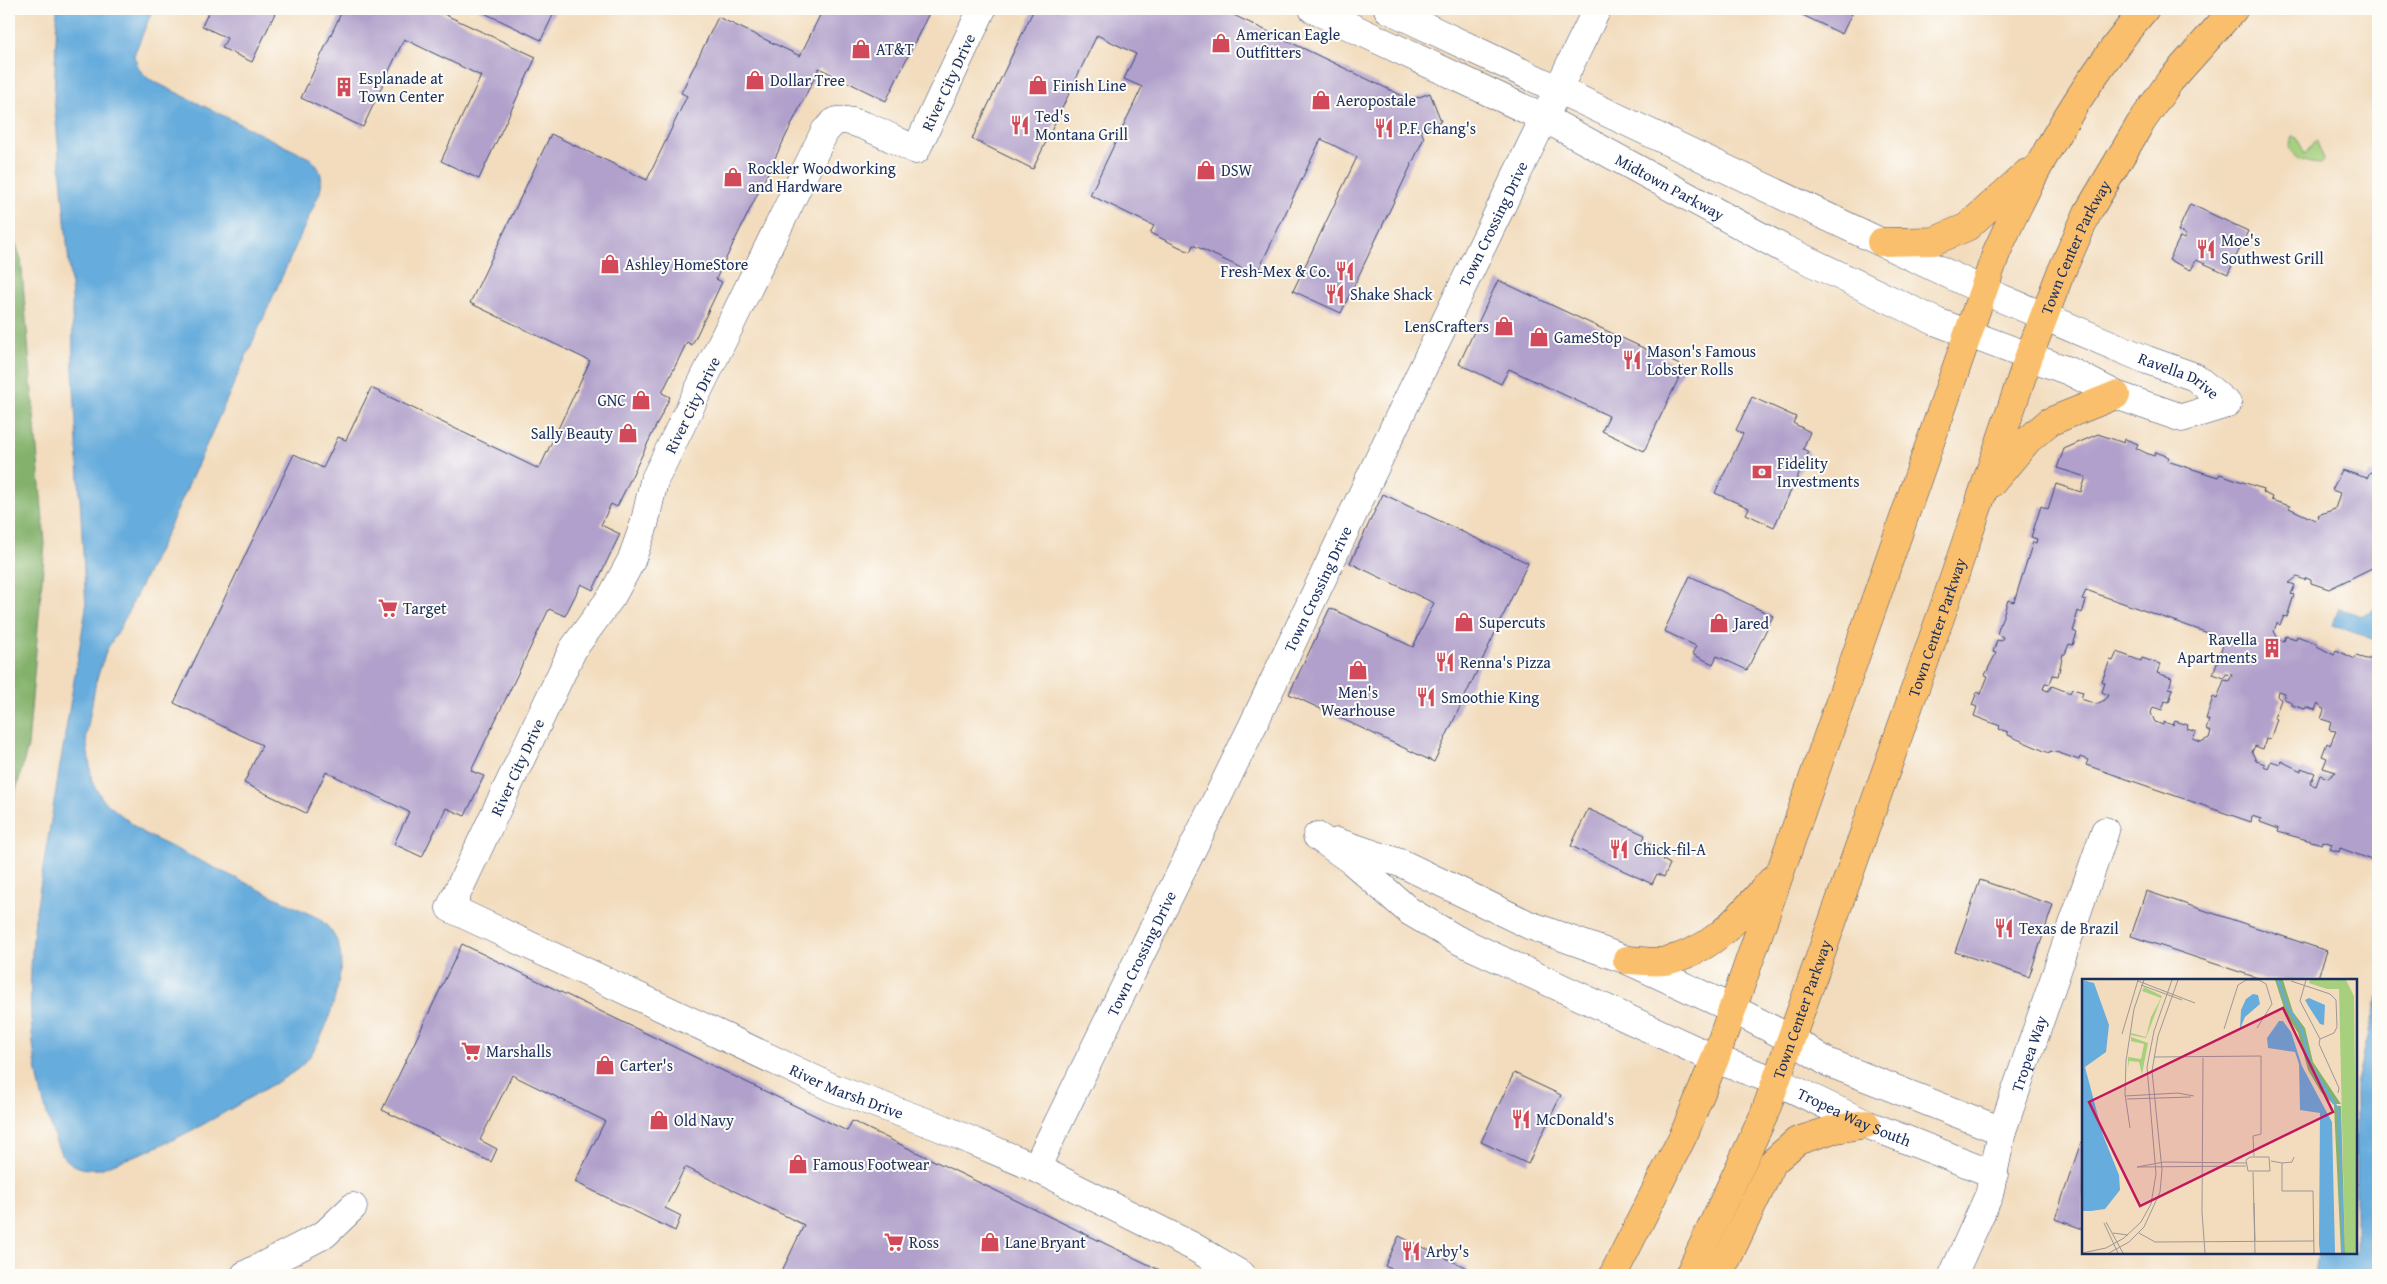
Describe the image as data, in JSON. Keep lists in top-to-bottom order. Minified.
{"streets":{"main road":["Town Center Parkway"],"street":["River City Drive","Midtown Parkway","Town Crossing Drive","Ravella Drive","Tropea Way","River Marsh Drive","Tropea Way South"]},"crossings":[["River City Drive","River Marsh Drive"],["Midtown Parkway","Town Crossing Drive"],["Midtown Parkway","Town Center Parkway"],["Midtown Parkway","Ravella Drive"],["Town Crossing Drive","River Marsh Drive"],["Town Center Parkway","Ravella Drive"],["Town Center Parkway","Tropea Way South"],["Tropea Way","Tropea Way South"]],"places":{"shop":["American Eagle Outfitters","AT&T","Dollar Tree","Finish Line","Aeropostale","DSW","Rockler Woodworking and Hardware","Ashley HomeStore","LensCrafters","GameStop","GNC","Sally Beauty","Supercuts","Jared","Men's Wearhouse","Carter's","Old Navy","Famous Footwear","Lane Bryant"],"building":["Esplanade at Town Center","Ravella Apartments"],"restaurant":["Ted's Montana Grill","P.F. Chang's","Moe's Southwest Grill","Fresh-Mex & Co.","Shake Shack","Mason's Famous Lobster Rolls","Renna's Pizza","Smoothie King","Chick-fil-A","Texas de Brazil","McDonald's","Arby's"],"bank":["Fidelity Investments"],"supermarket":["Target","Marshalls","Ross"]}}
